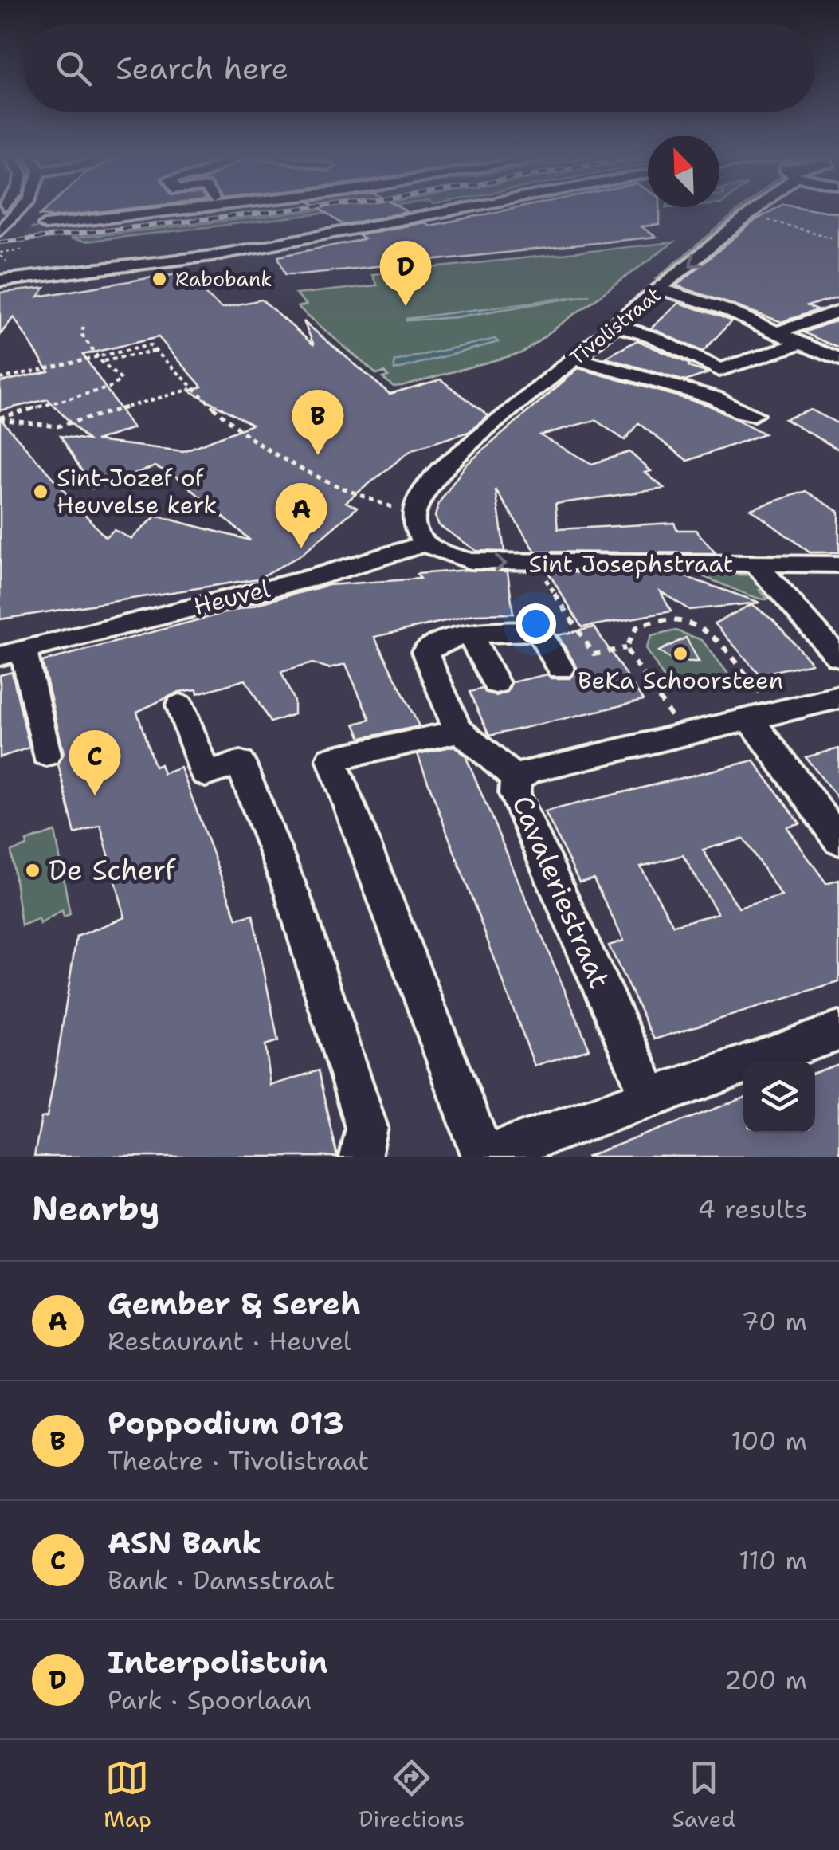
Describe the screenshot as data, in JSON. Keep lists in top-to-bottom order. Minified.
{"streets":{"street":["Tivolistraat","Sint Josephstraat","Heuvel","Cavaleriestraat"]},"crossings":[["Sint Josephstraat","Heuvel"]],"places":["Rabobank","Sint-Jozef of Heuvelse kerk","BeKa Schoorsteen","De Scherf"],"north":"top left","page":{"search":"Search here","pins":["D","B","A","C"],"heading":["Nearby","4 results"],"list":[{"mark":"A","name":"Gember & Sereh","note":"Restaurant · Heuvel","value":"70 m"},{"mark":"B","name":"Poppodium 013","note":"Theatre · Tivolistraat","value":"100 m"},{"mark":"C","name":"ASN Bank","note":"Bank · Damsstraat","value":"110 m"},{"mark":"D","name":"Interpolistuin","note":"Park · Spoorlaan","value":"200 m"}],"nav":["Map","Directions","Saved"]}}
